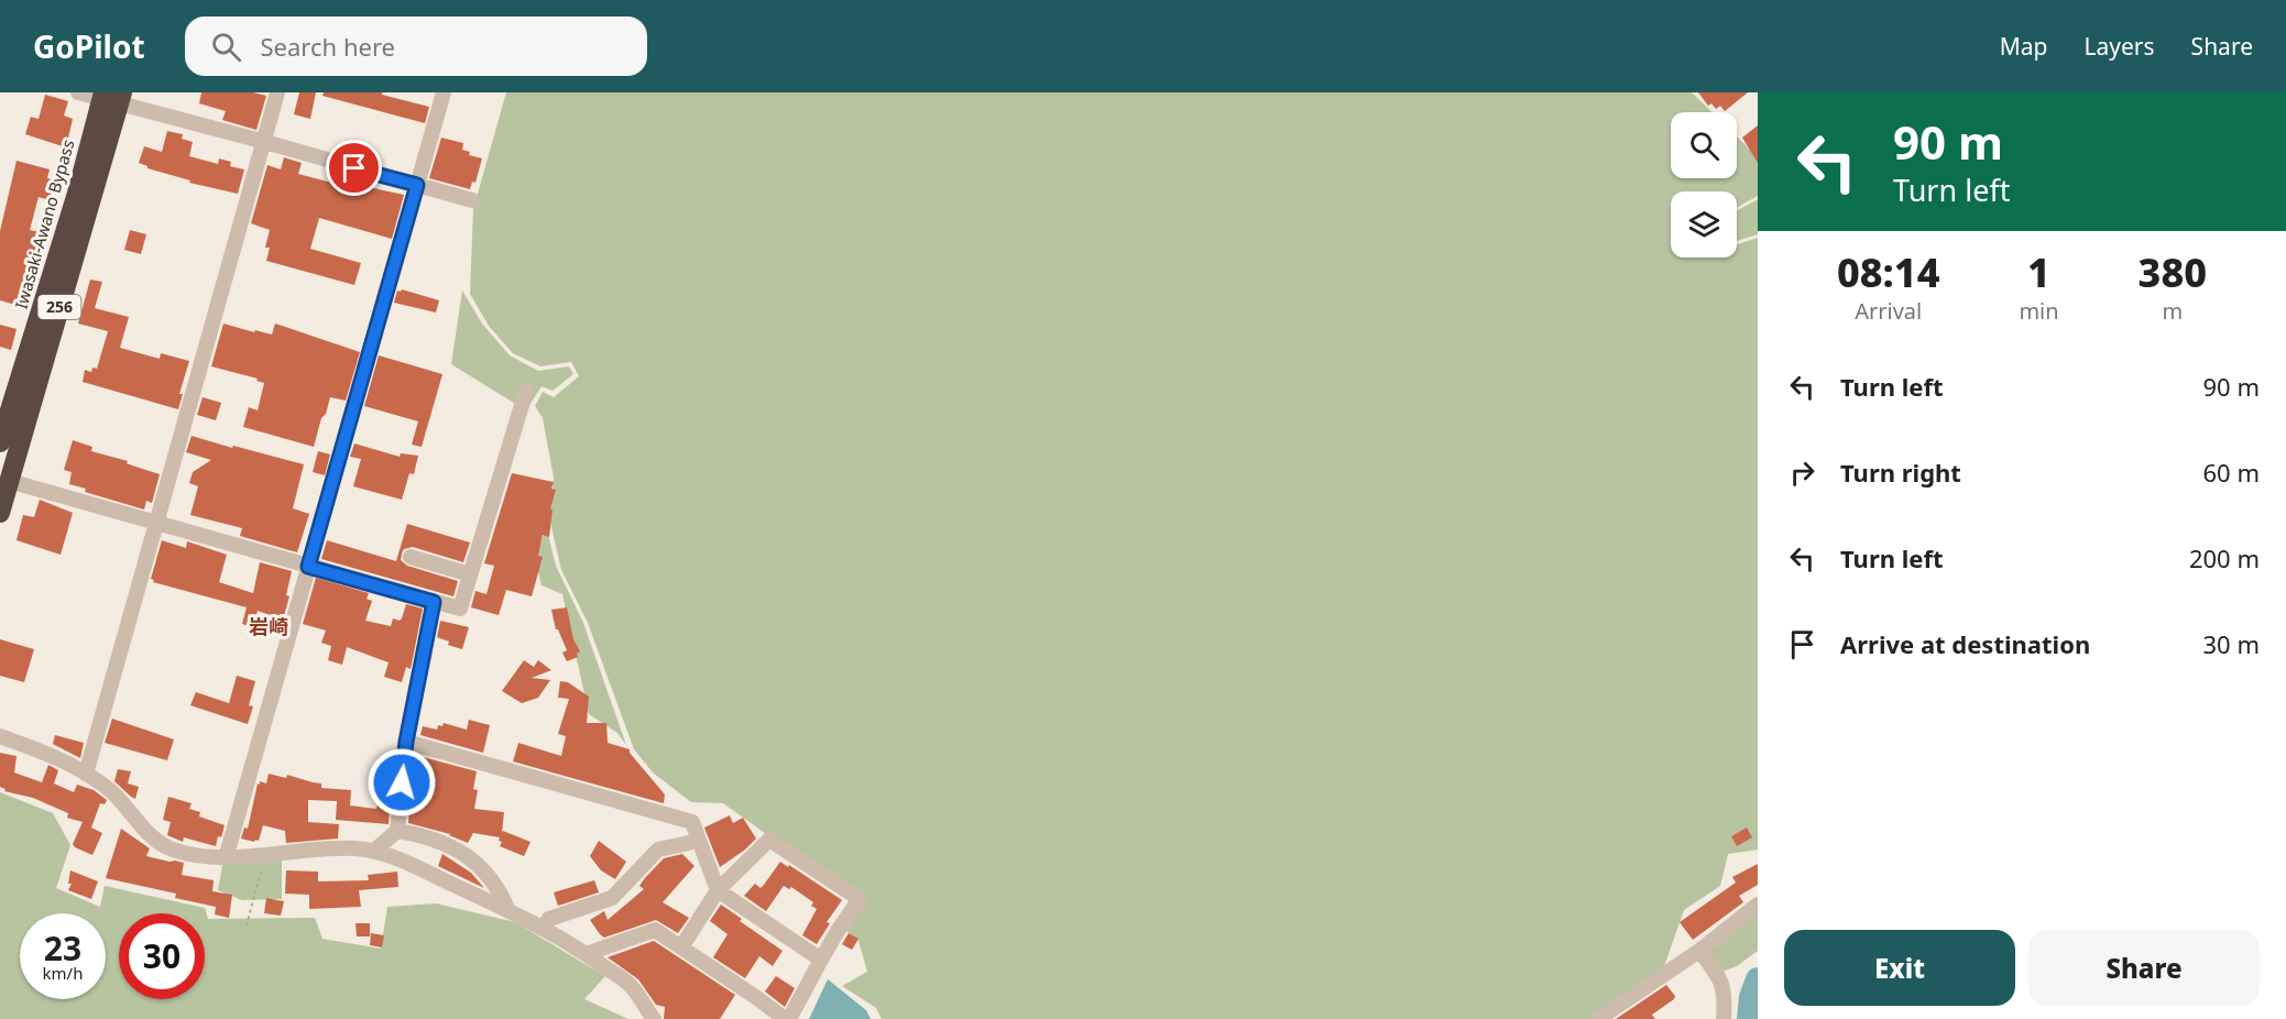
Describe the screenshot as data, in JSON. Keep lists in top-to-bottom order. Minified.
{"streets":{"highway":["Iwasaki-Awano Bypass","256"]},"crossings":[["Iwasaki-Awano Bypass","256"]],"districts":["岩崎"],"page":{"header":"GoPilot","search":"Search here","nav":["Map","Layers","Share"],"turn":["90 m","Turn left"],"eta":["08:14","Arrival","1","min","380","m"],"list":[{"name":"Turn left","value":"90 m"},{"name":"Turn right","value":"60 m"},{"name":"Turn left","value":"200 m"},{"name":"Arrive at destination","value":"30 m"}],"speed":"23 km/h","limit":"30","buttons":["Exit","Share"]}}
